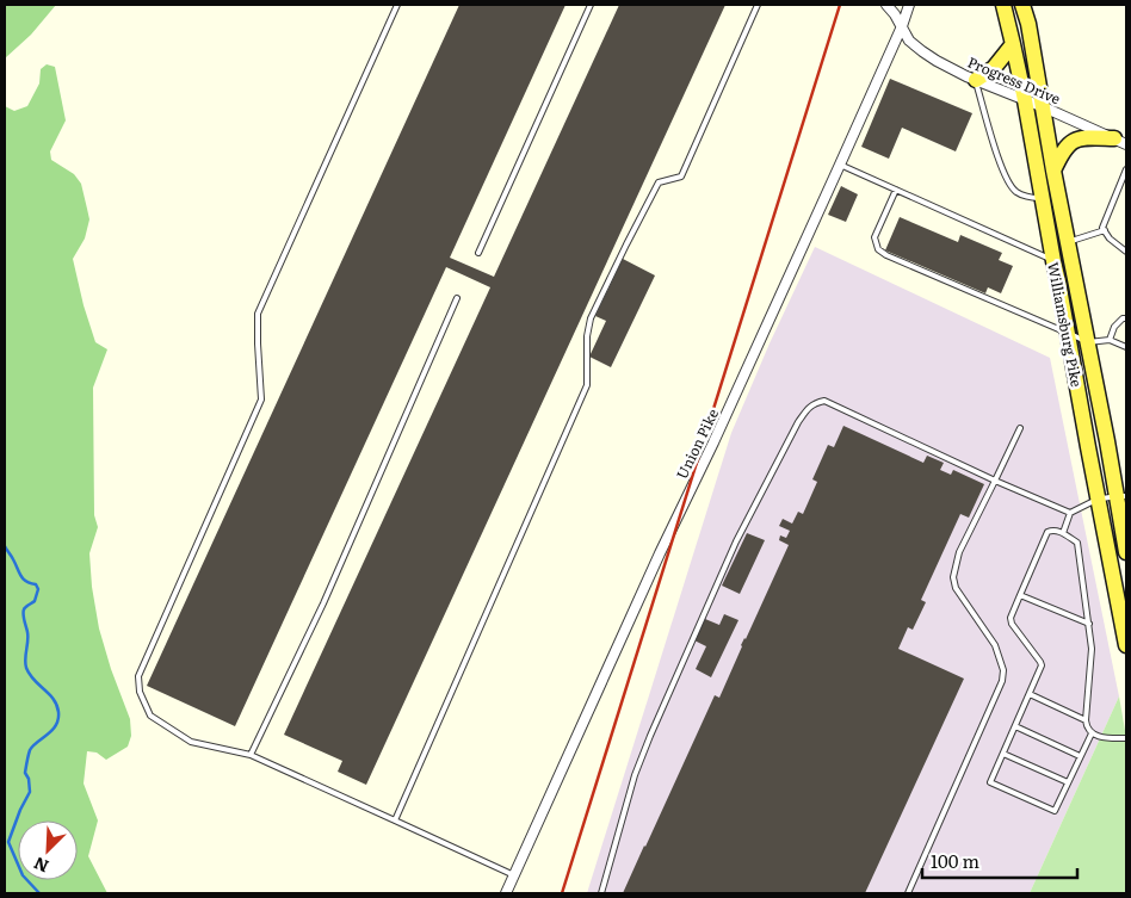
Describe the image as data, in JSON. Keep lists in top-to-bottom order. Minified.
{"streets":{"main road":["Williamsburg Pike"],"street":["Progress Drive","Union Pike"]},"crossings":[["Progress Drive","Williamsburg Pike"],["Progress Drive","Union Pike"]],"scale_bar":"100 m","north":"bottom left"}
